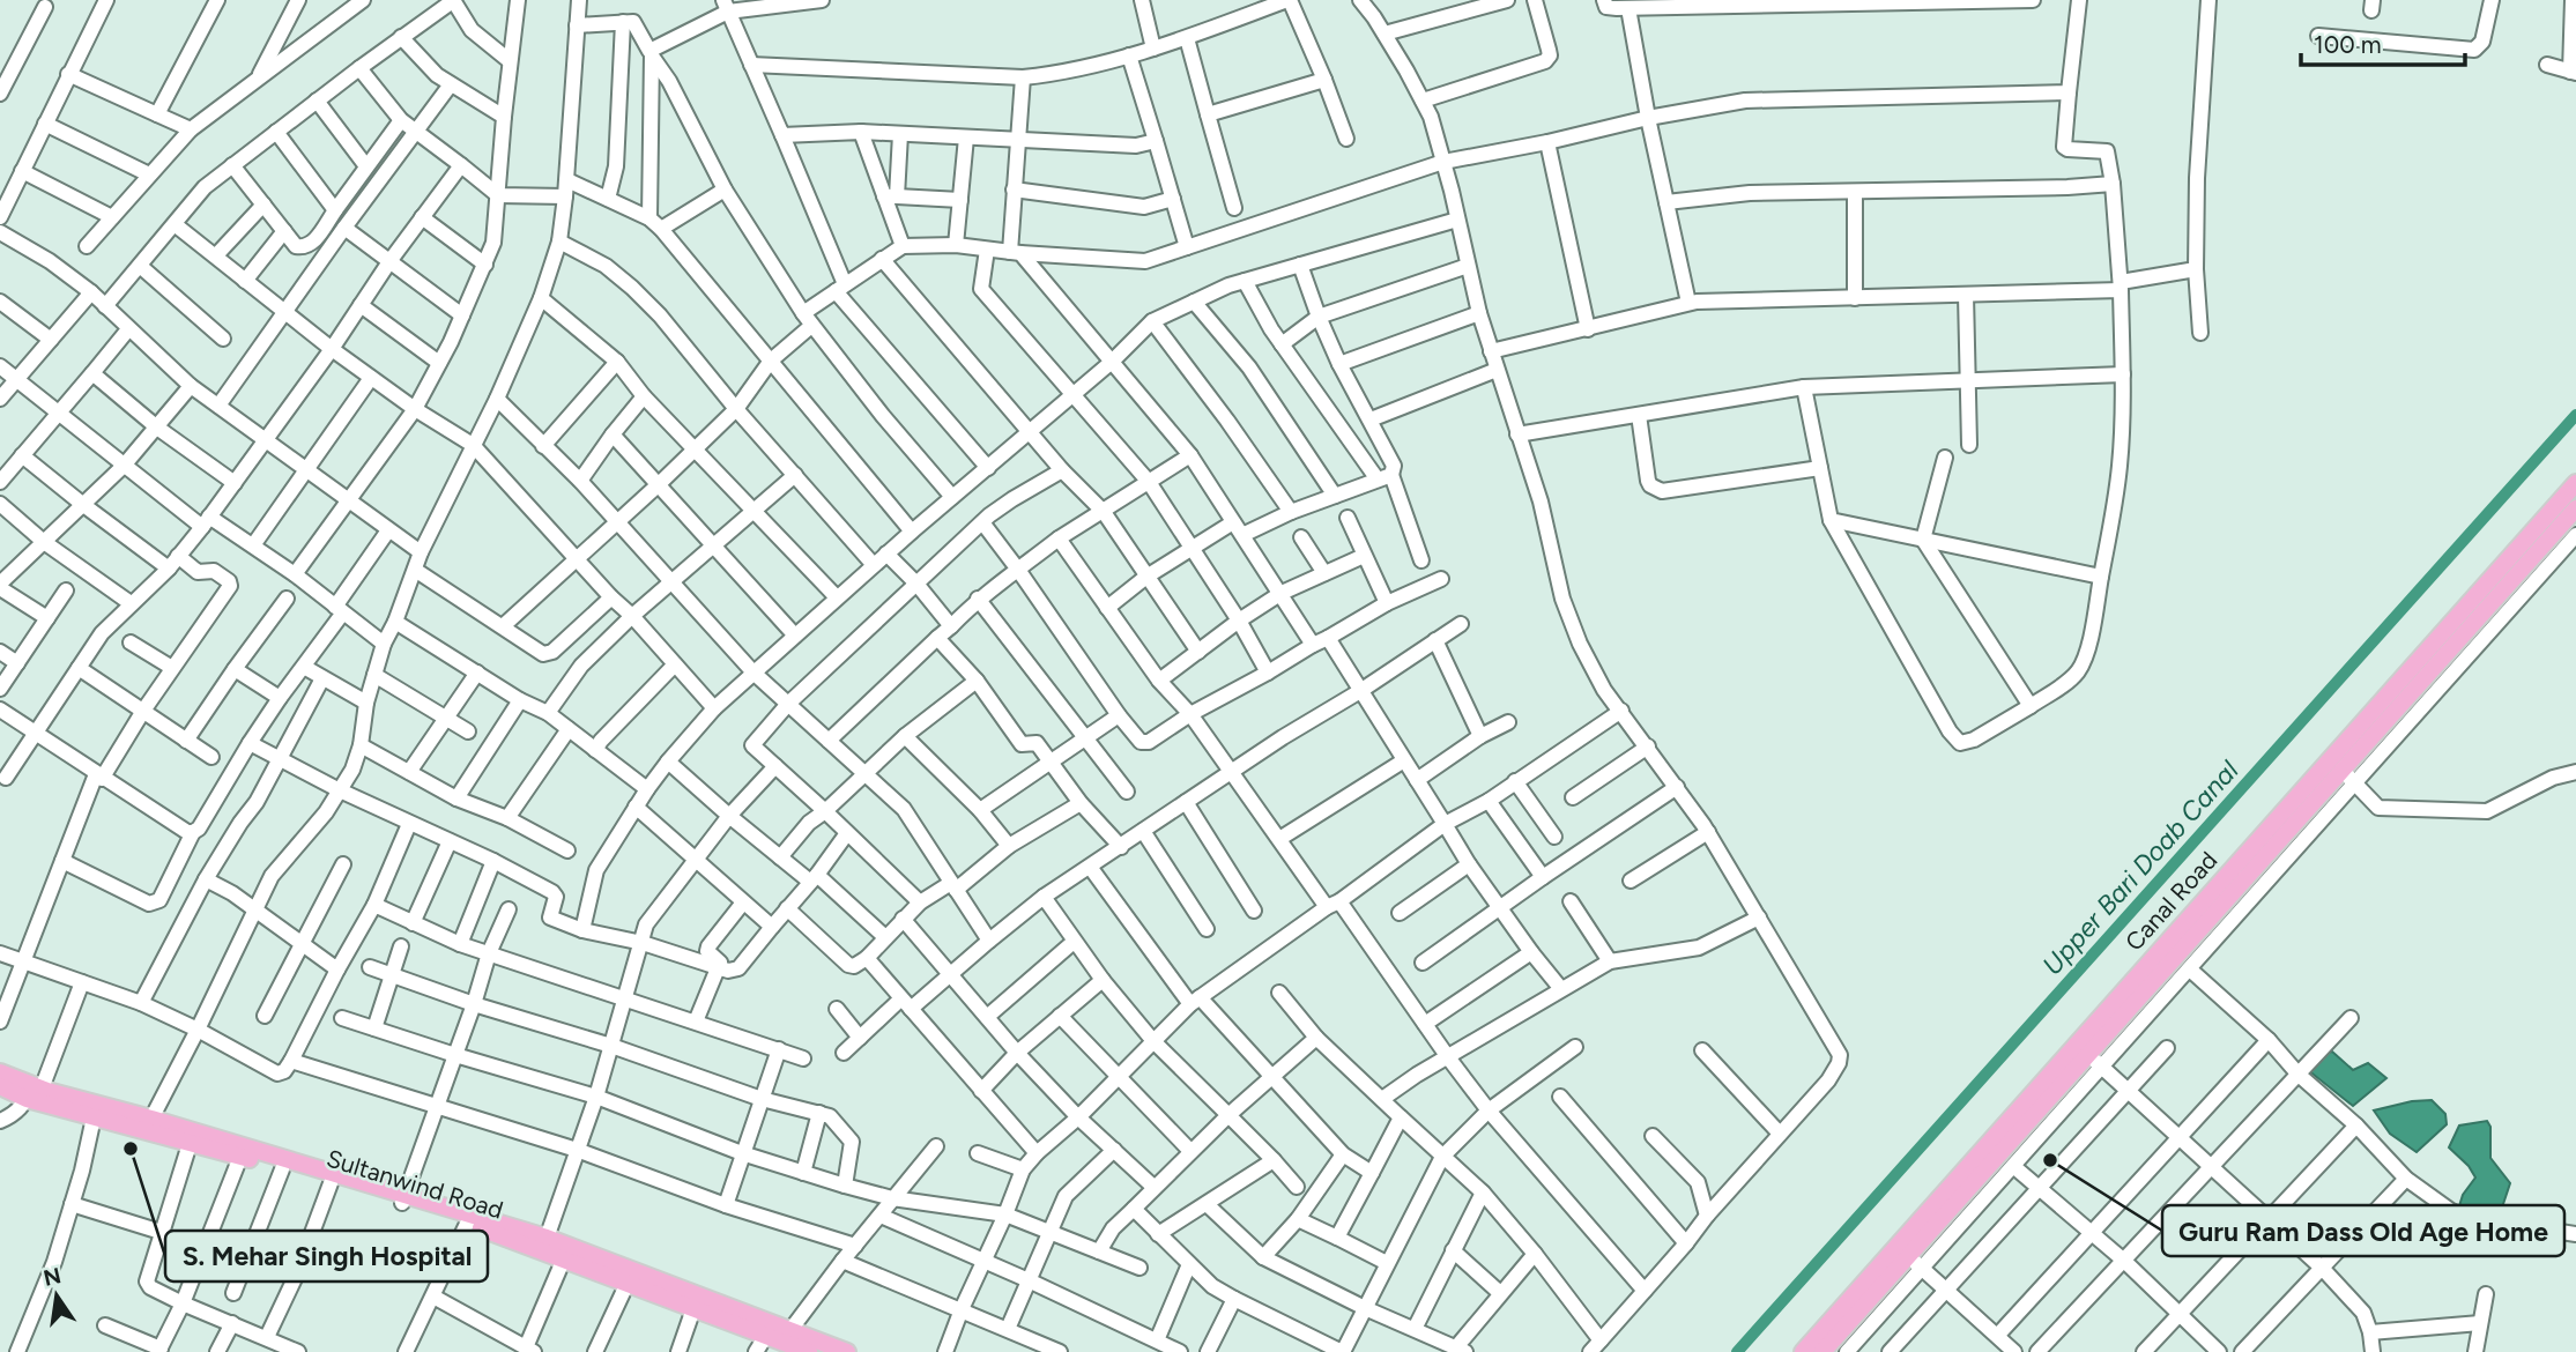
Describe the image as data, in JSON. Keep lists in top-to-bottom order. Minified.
{"streets":{"main road":["Canal Road","Sultanwind Road"]},"water":["Upper Bari Doab Canal"],"places":["S. Mehar Singh Hospital","Guru Ram Dass Old Age Home"],"scale_bar":"100 m","north":"top"}
